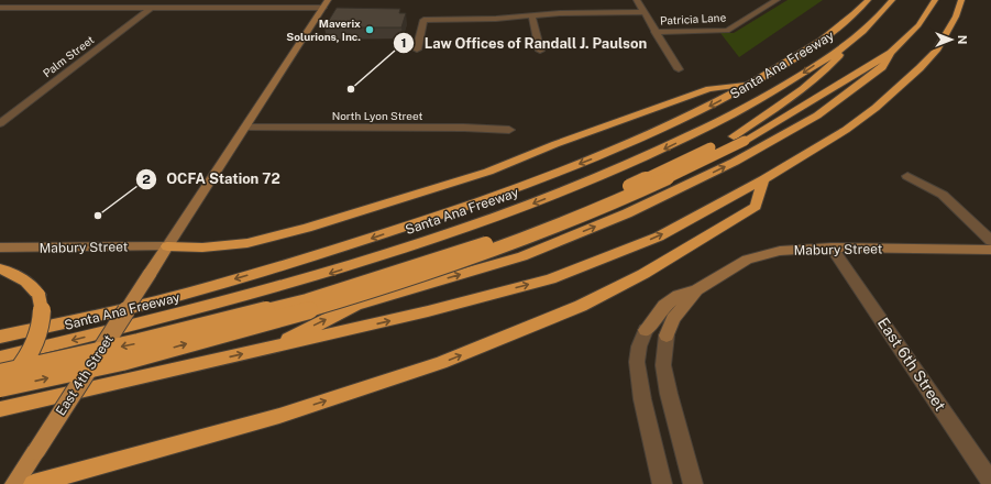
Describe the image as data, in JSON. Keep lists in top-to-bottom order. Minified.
{"streets":{"highway":["Santa Ana Freeway"],"main road":["Mabury Street","East 4th Street"],"street":["Patricia Lane","Palm Street","North Lyon Street","East 6th Street"]},"crossings":[["North Lyon Street","East 4th Street"],["Mabury Street","East 6th Street"],["Mabury Street","East 4th Street"]],"places":["Maverix Solurions, Inc.","Law Offices of Randall J. Paulson","OCFA Station 72"],"north":"right"}
